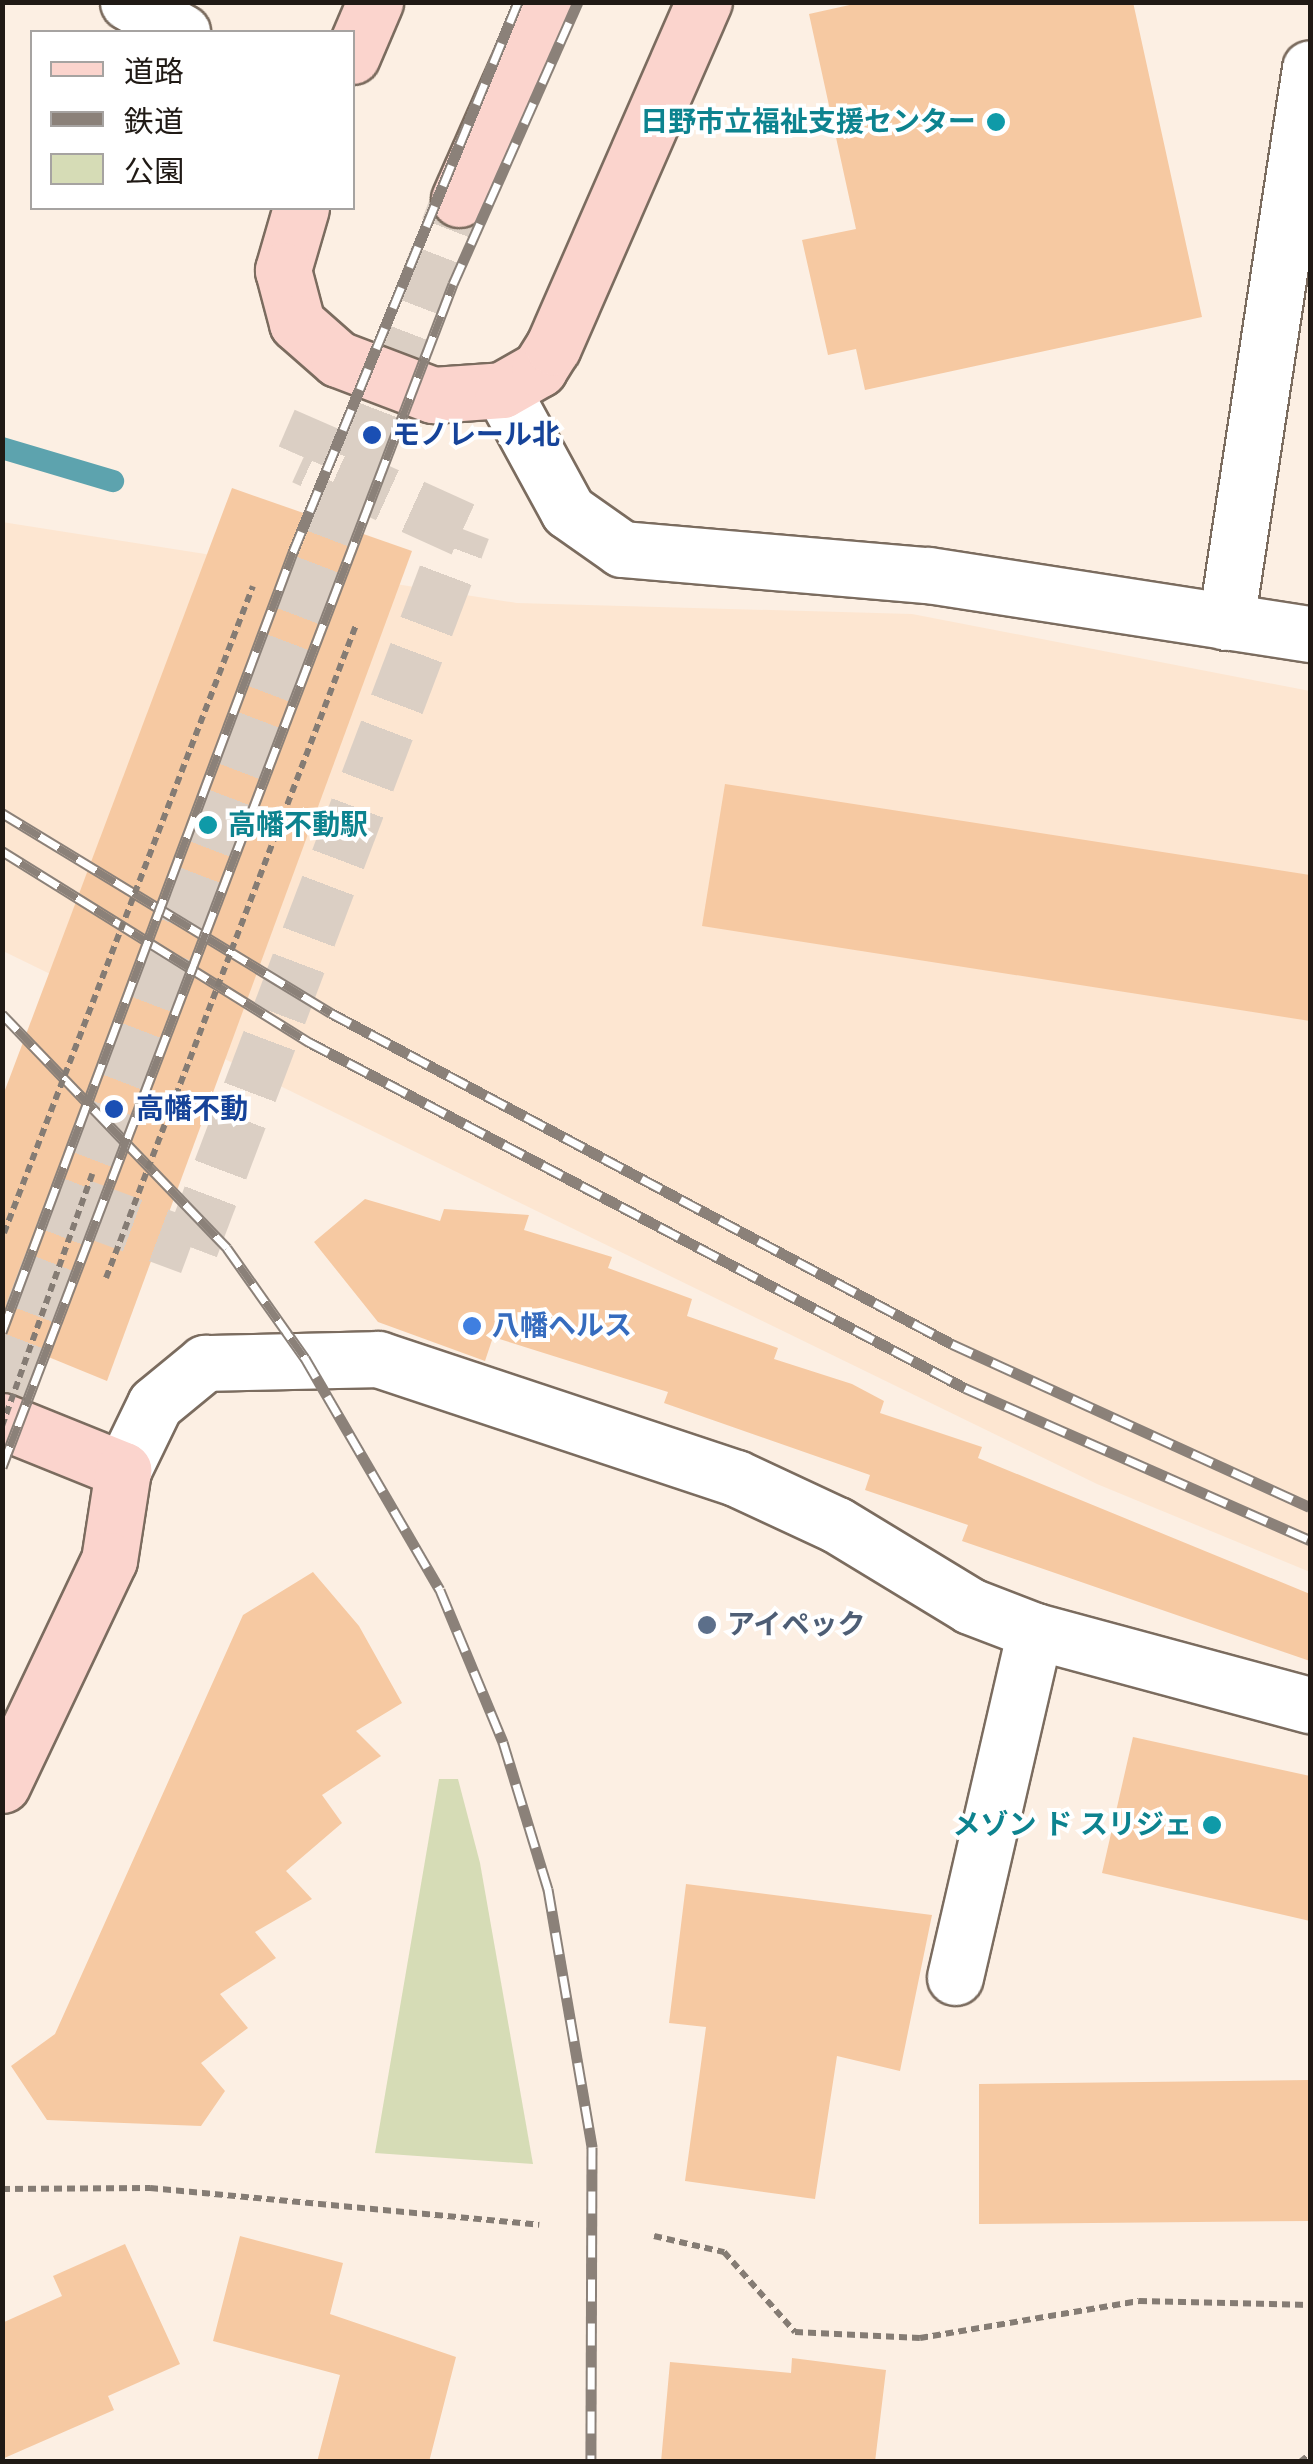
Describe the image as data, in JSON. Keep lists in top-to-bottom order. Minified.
{"places":["日野市立福祉支援センター","モノレール北","高幡不動駅","高幡不動","八幡ヘルス","アイペック","メゾン ド スリジェ"],"legend":["道路","鉄道","公園"]}
